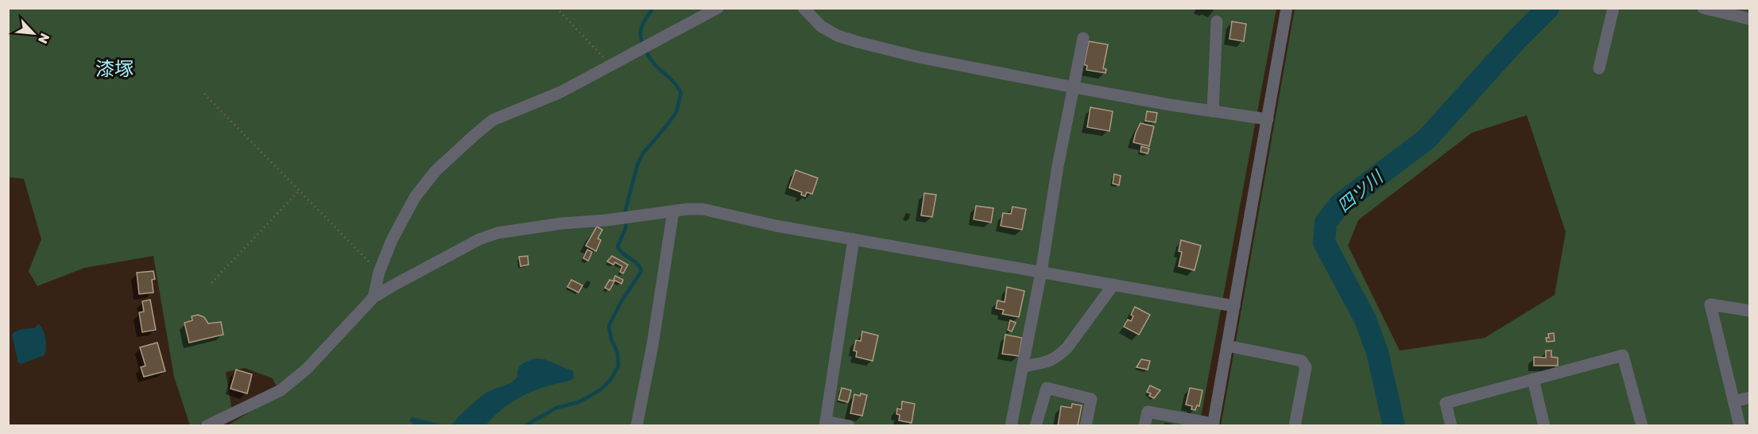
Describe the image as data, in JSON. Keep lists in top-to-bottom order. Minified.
{"districts":["漆塚"],"water":["四ツ川"],"north":"bottom right"}
